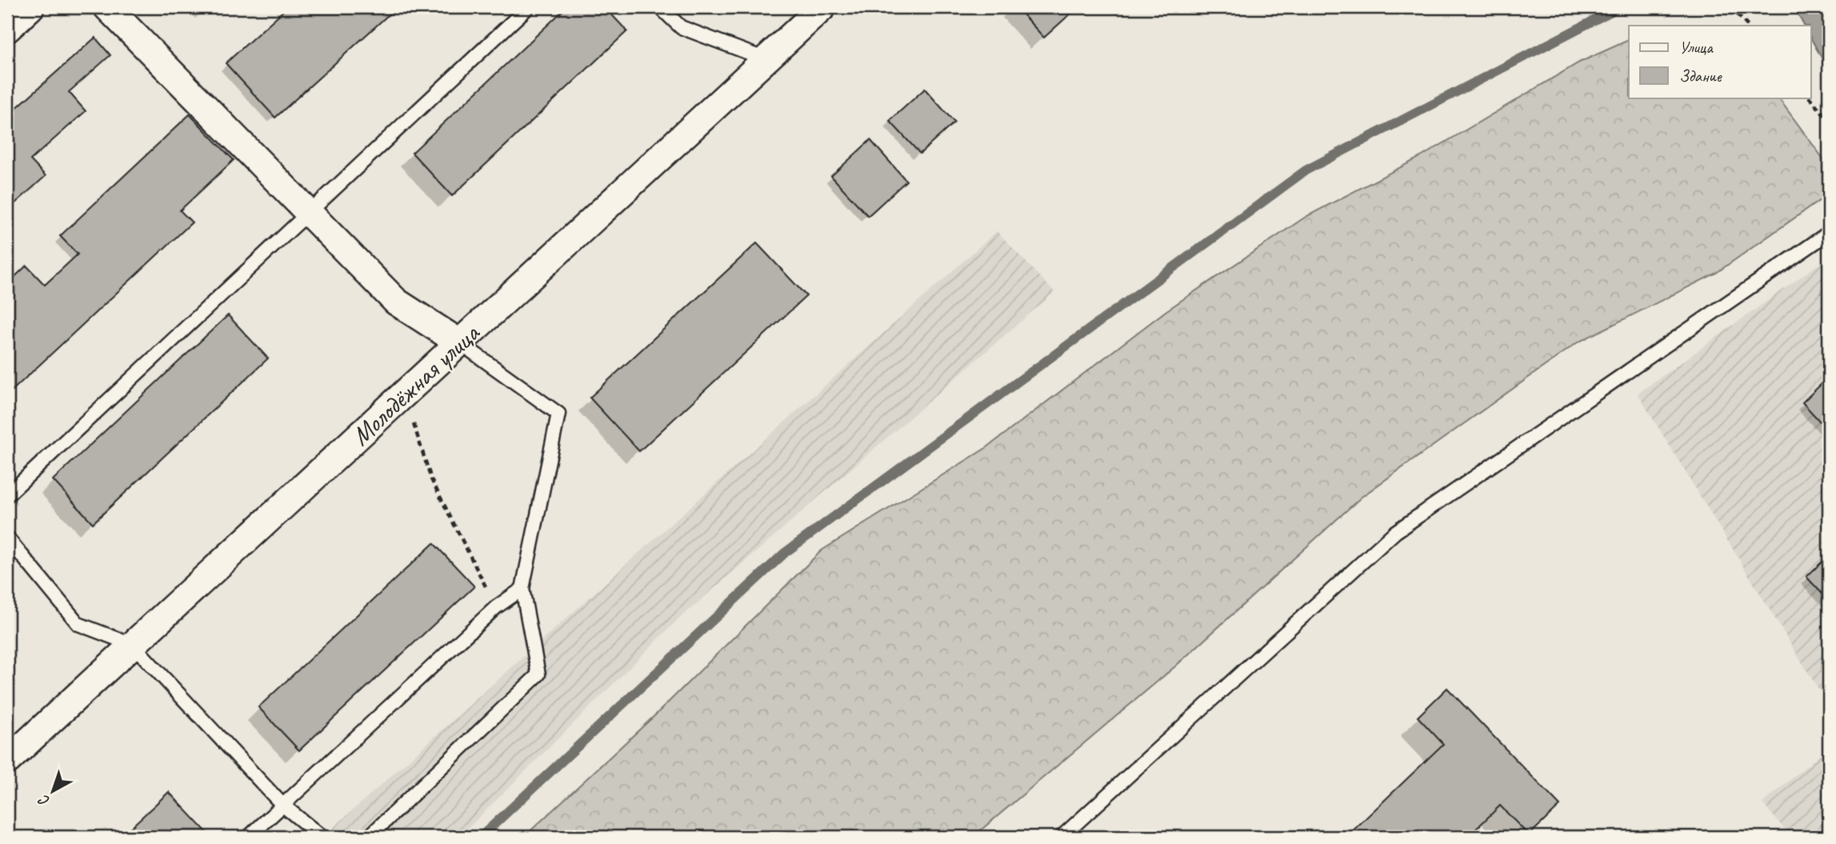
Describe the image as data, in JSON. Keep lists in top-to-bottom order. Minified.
{"streets":{"street":["Молодёжная улица"]},"legend":["Улица","Здание"],"north":"bottom left"}
